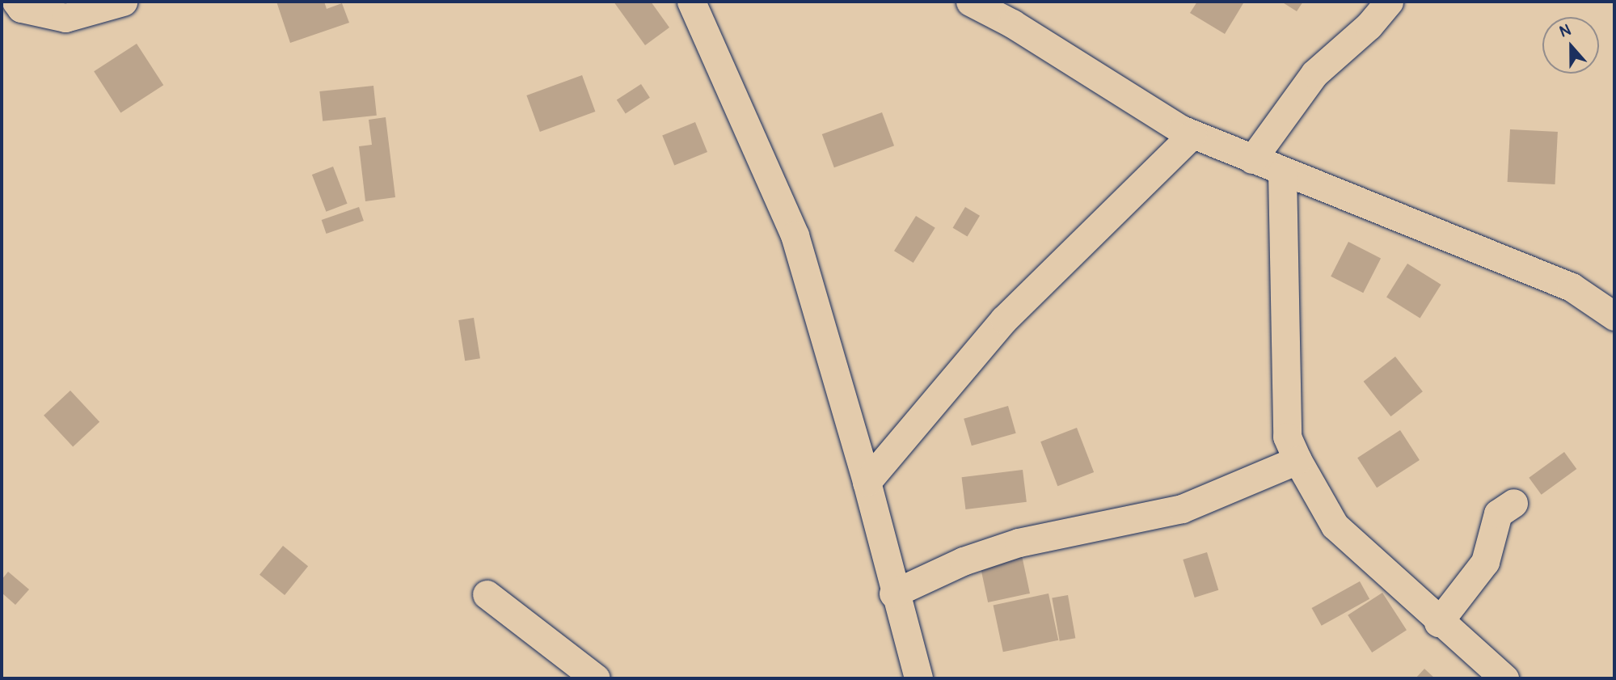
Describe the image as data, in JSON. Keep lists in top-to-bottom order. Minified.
{"north":"top"}
